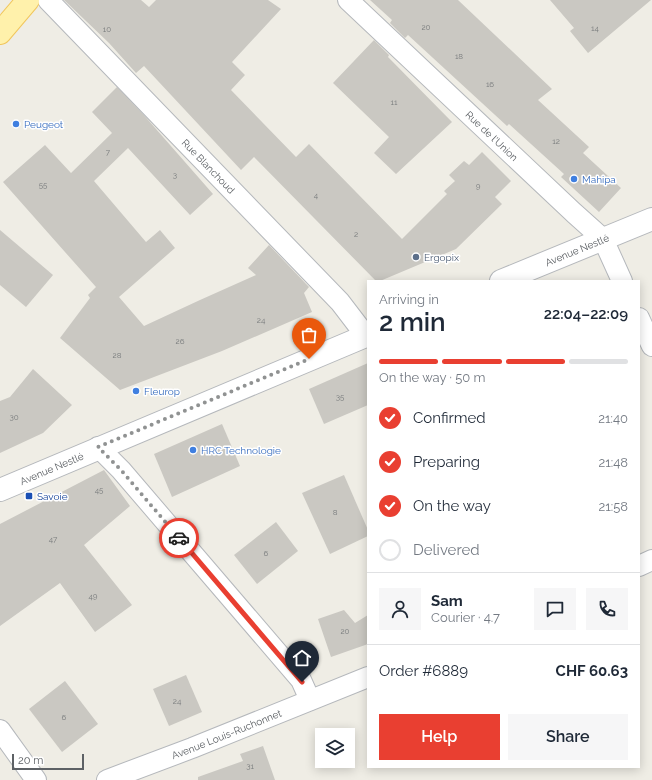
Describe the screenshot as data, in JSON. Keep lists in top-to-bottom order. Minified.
{"streets":{"street":["Rue de l'Union","Rue Blanchoud","Avenue Nestlé","Avenue Louis-Ruchonnet"]},"crossings":[["Rue de l'Union","Avenue Nestlé"],["Rue Blanchoud","Avenue Nestlé"]],"places":{"other":["Peugeot","Mahipa","Ergopix","Fleurop","HRC Technologie"],"transit":["Savoie"]},"house_numbers":["20","14","10","18","16","11","12","7","3","55","9","4","2","24","26","28","35","30","45","8","47","6","49","20","24","6","31"],"scale_bar":"20 m","page":{"heading":["2 min","Arriving in","22:04–22:09"],"panel":["Sam","Courier · 4.7","Order #6889","CHF 60.63"],"bar":"On the way · 50 m","list":[["Confirmed","21:40"],["Preparing","21:48"],["On the way","21:58"],"Delivered"],"buttons":["Help","Share"],"scale":"20 m"}}
